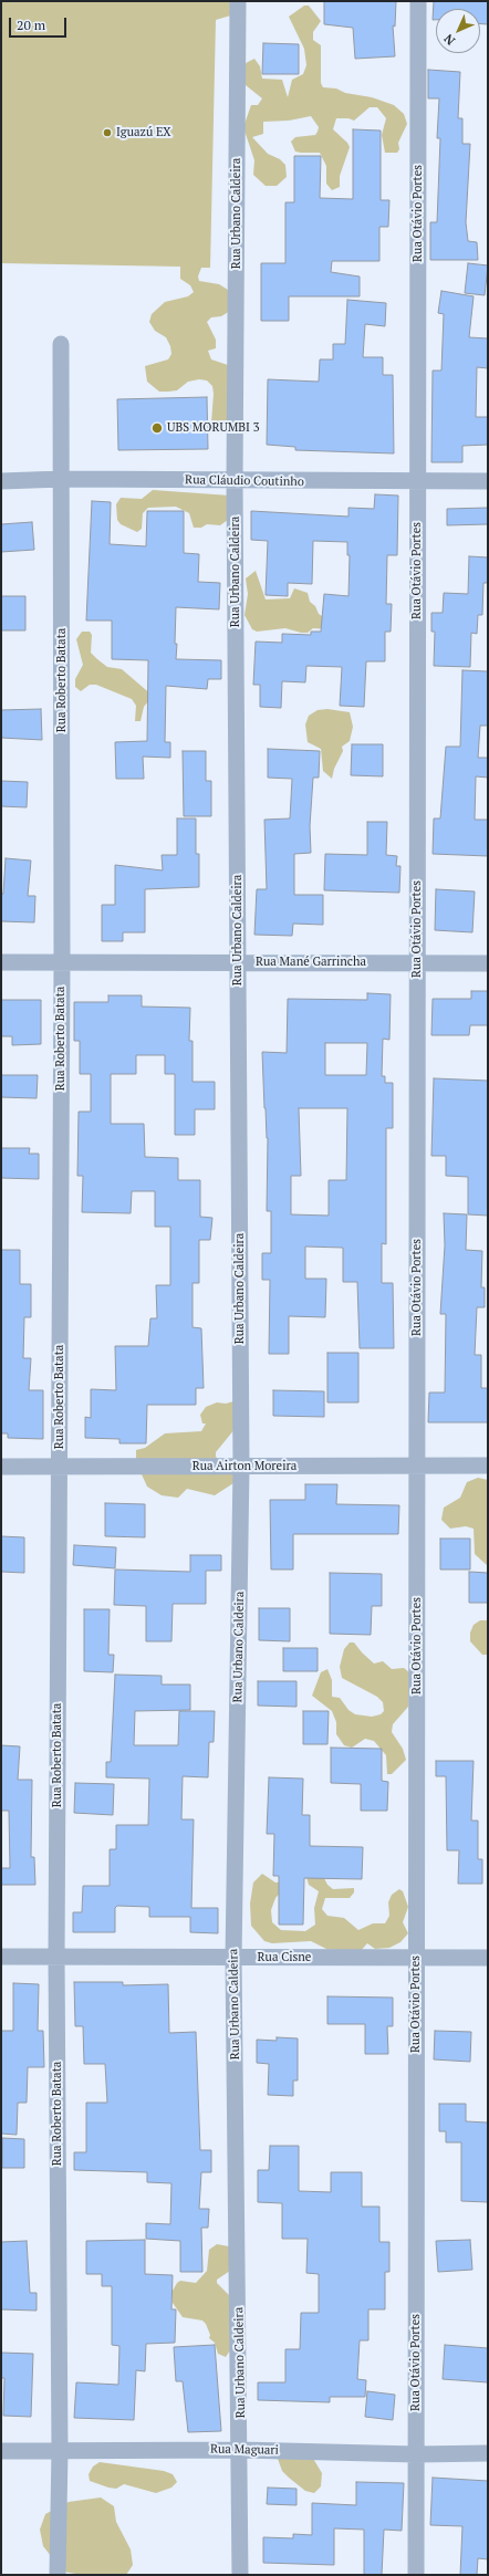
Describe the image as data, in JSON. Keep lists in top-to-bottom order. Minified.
{"streets":{"street":["Rua Urbano Caldeira","Rua Otávio Portes","Rua Cláudio Coutinho","Rua Roberto Batata","Rua Mané Garrincha","Rua Airton Moreira","Rua Cisne","Rua Maguari"]},"crossings":[["Rua Urbano Caldeira","Rua Cláudio Coutinho"],["Rua Urbano Caldeira","Rua Mané Garrincha"],["Rua Urbano Caldeira","Rua Airton Moreira"],["Rua Urbano Caldeira","Rua Cisne"],["Rua Urbano Caldeira","Rua Maguari"],["Rua Otávio Portes","Rua Cláudio Coutinho"],["Rua Otávio Portes","Rua Mané Garrincha"],["Rua Otávio Portes","Rua Airton Moreira"],["Rua Otávio Portes","Rua Cisne"],["Rua Otávio Portes","Rua Maguari"],["Rua Cláudio Coutinho","Rua Roberto Batata"],["Rua Roberto Batata","Rua Mané Garrincha"],["Rua Roberto Batata","Rua Airton Moreira"],["Rua Roberto Batata","Rua Cisne"],["Rua Roberto Batata","Rua Maguari"]],"places":["Iguazú EX","UBS MORUMBI 3"],"scale_bar":"20 m","north":"bottom left"}
